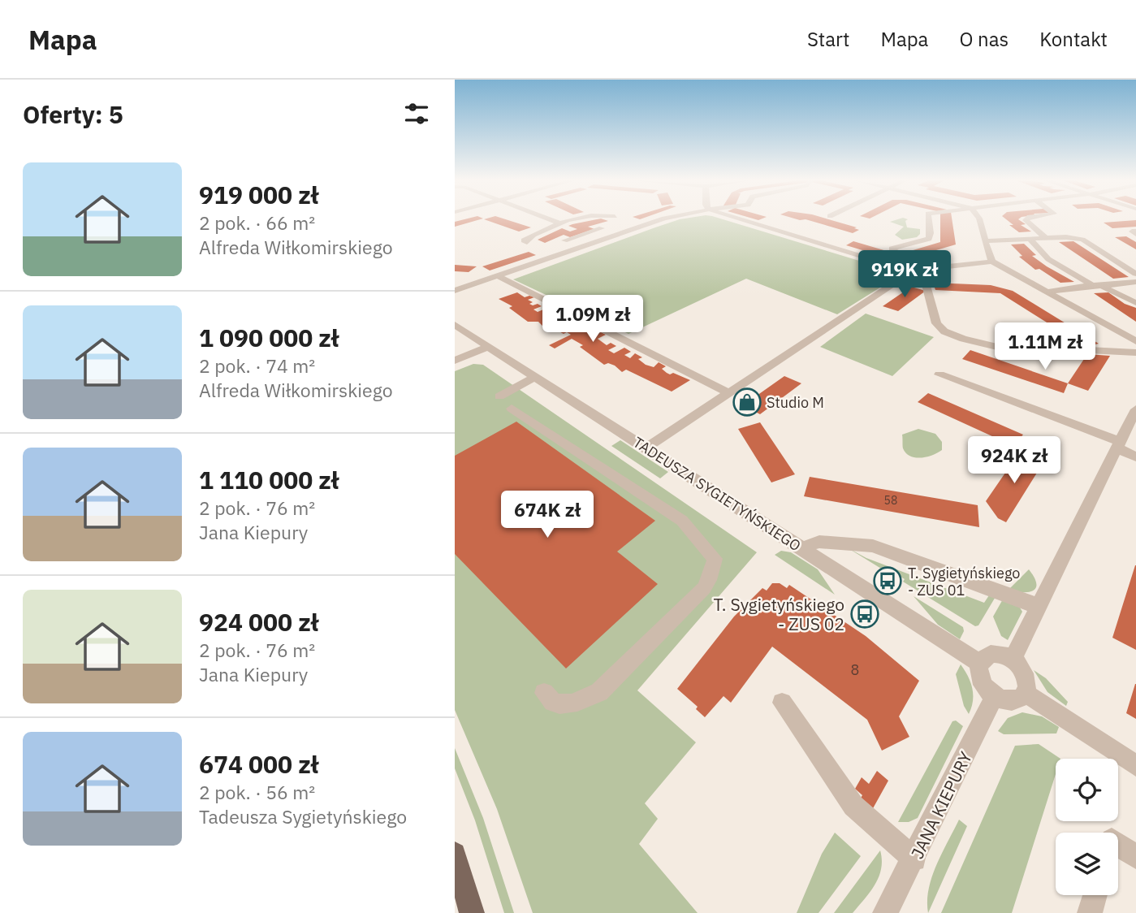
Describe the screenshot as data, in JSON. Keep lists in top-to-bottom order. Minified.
{"streets":{"street":["TADEUSZA SYGIETYŃSKIEGO","JANA KIEPURY"]},"crossings":[["TADEUSZA SYGIETYŃSKIEGO","JANA KIEPURY"]],"places":{"shop":["Studio M"],"bus stop":["T. Sygietyńskiego - ZUS 01","T. Sygietyńskiego - ZUS 02"]},"house_numbers":["58","8"],"page":{"header":"Mapa","nav":["Start","Mapa","O nas","Kontakt"],"heading":"Oferty: 5","list":[{"name":"919 000 zł","note":"2 pok. · 66 m² · Alfreda Wiłkomirskiego"},{"name":"1 090 000 zł","note":"2 pok. · 74 m² · Alfreda Wiłkomirskiego"},{"name":"1 110 000 zł","note":"2 pok. · 76 m² · Jana Kiepury"},{"name":"924 000 zł","note":"2 pok. · 76 m² · Jana Kiepury"},{"name":"674 000 zł","note":"2 pok. · 56 m² · Tadeusza Sygietyńskiego"}],"price":["919K zł","1.09M zł","1.11M zł","924K zł","674K zł"]}}
